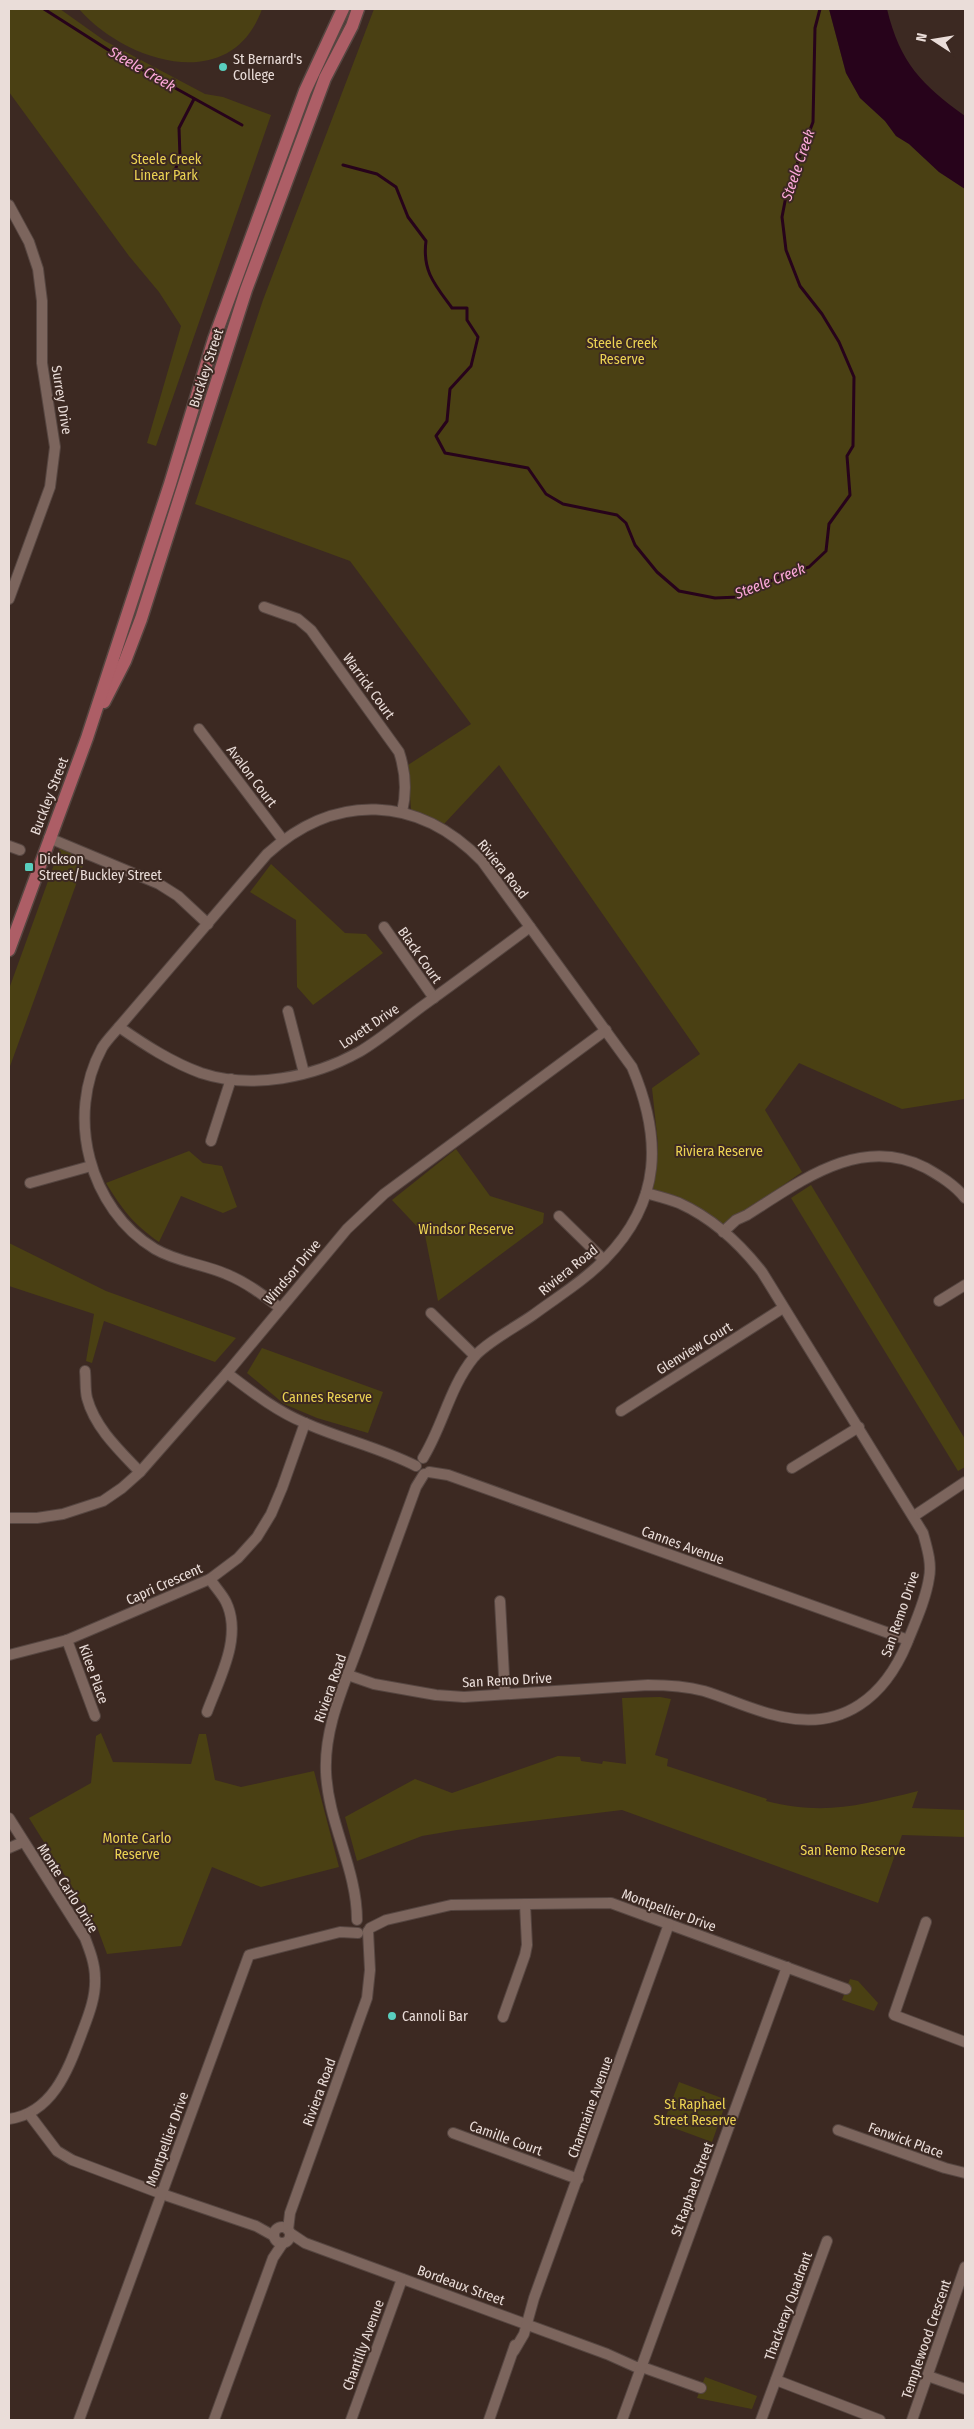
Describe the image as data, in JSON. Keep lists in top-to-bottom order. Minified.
{"streets":{"main road":["Buckley Street"],"street":["Surrey Drive","Warrick Court","Avalon Court","Riviera Road","Black Court","Lovett Drive","Windsor Drive","Glenview Court","Cannes Avenue","Capri Crescent","San Remo Drive","Kilee Place","Monte Carlo Drive","Montpellier Drive","Charmaine Avenue","Camille Court","Fenwick Place","St Raphael Street","Bordeaux Street","Thackeray Quadrant","Templewood Crescent","Chantilly Avenue"]},"crossings":[["Warrick Court","Riviera Road"],["Avalon Court","Riviera Road"],["Riviera Road","Lovett Drive"],["Riviera Road","Windsor Drive"],["Riviera Road","Cannes Avenue"],["Riviera Road","San Remo Drive"],["Riviera Road","Montpellier Drive"],["Riviera Road","Bordeaux Street"],["Black Court","Lovett Drive"],["Windsor Drive","Cannes Avenue"],["Glenview Court","San Remo Drive"],["Cannes Avenue","Capri Crescent"],["Cannes Avenue","San Remo Drive"],["Capri Crescent","Kilee Place"],["Monte Carlo Drive","Bordeaux Street"],["Montpellier Drive","Charmaine Avenue"],["Montpellier Drive","St Raphael Street"],["Montpellier Drive","Bordeaux Street"],["Charmaine Avenue","Camille Court"],["Charmaine Avenue","Bordeaux Street"],["St Raphael Street","Bordeaux Street"],["Bordeaux Street","Chantilly Avenue"]],"water":["Steele Creek"],"parks":["Steele Creek Linear Park","Steele Creek Reserve","Riviera Reserve","Windsor Reserve","Cannes Reserve","Monte Carlo Reserve","San Remo Reserve","St Raphael Street Reserve"],"places":{"other":["St Bernard's College","Cannoli Bar"],"transit":["Dickson Street/Buckley Street"]},"north":"left"}
